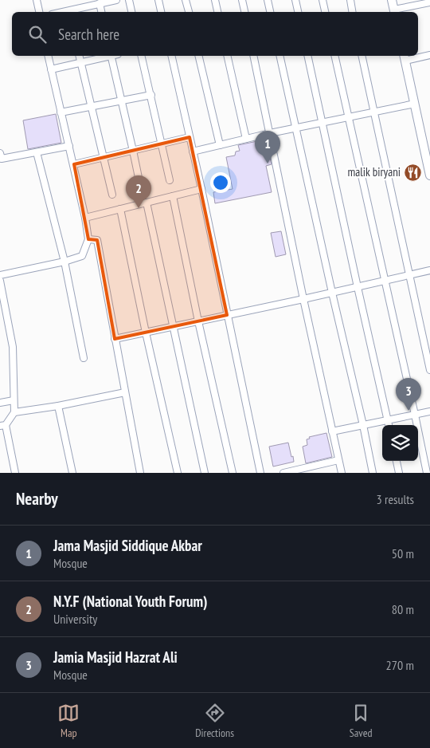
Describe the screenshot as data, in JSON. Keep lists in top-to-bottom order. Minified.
{"places":{"restaurant":["malik biryani"]},"page":{"search":"Search here","pins":["1","2","3"],"heading":["Nearby","3 results"],"list":[{"mark":"1","name":"Jama Masjid Siddique Akbar","note":"Mosque","value":"50 m"},{"mark":"2","name":"N.Y.F (National Youth Forum)","note":"University","value":"80 m"},{"mark":"3","name":"Jamia Masjid Hazrat Ali","note":"Mosque","value":"270 m"}],"nav":["Map","Directions","Saved"]}}
